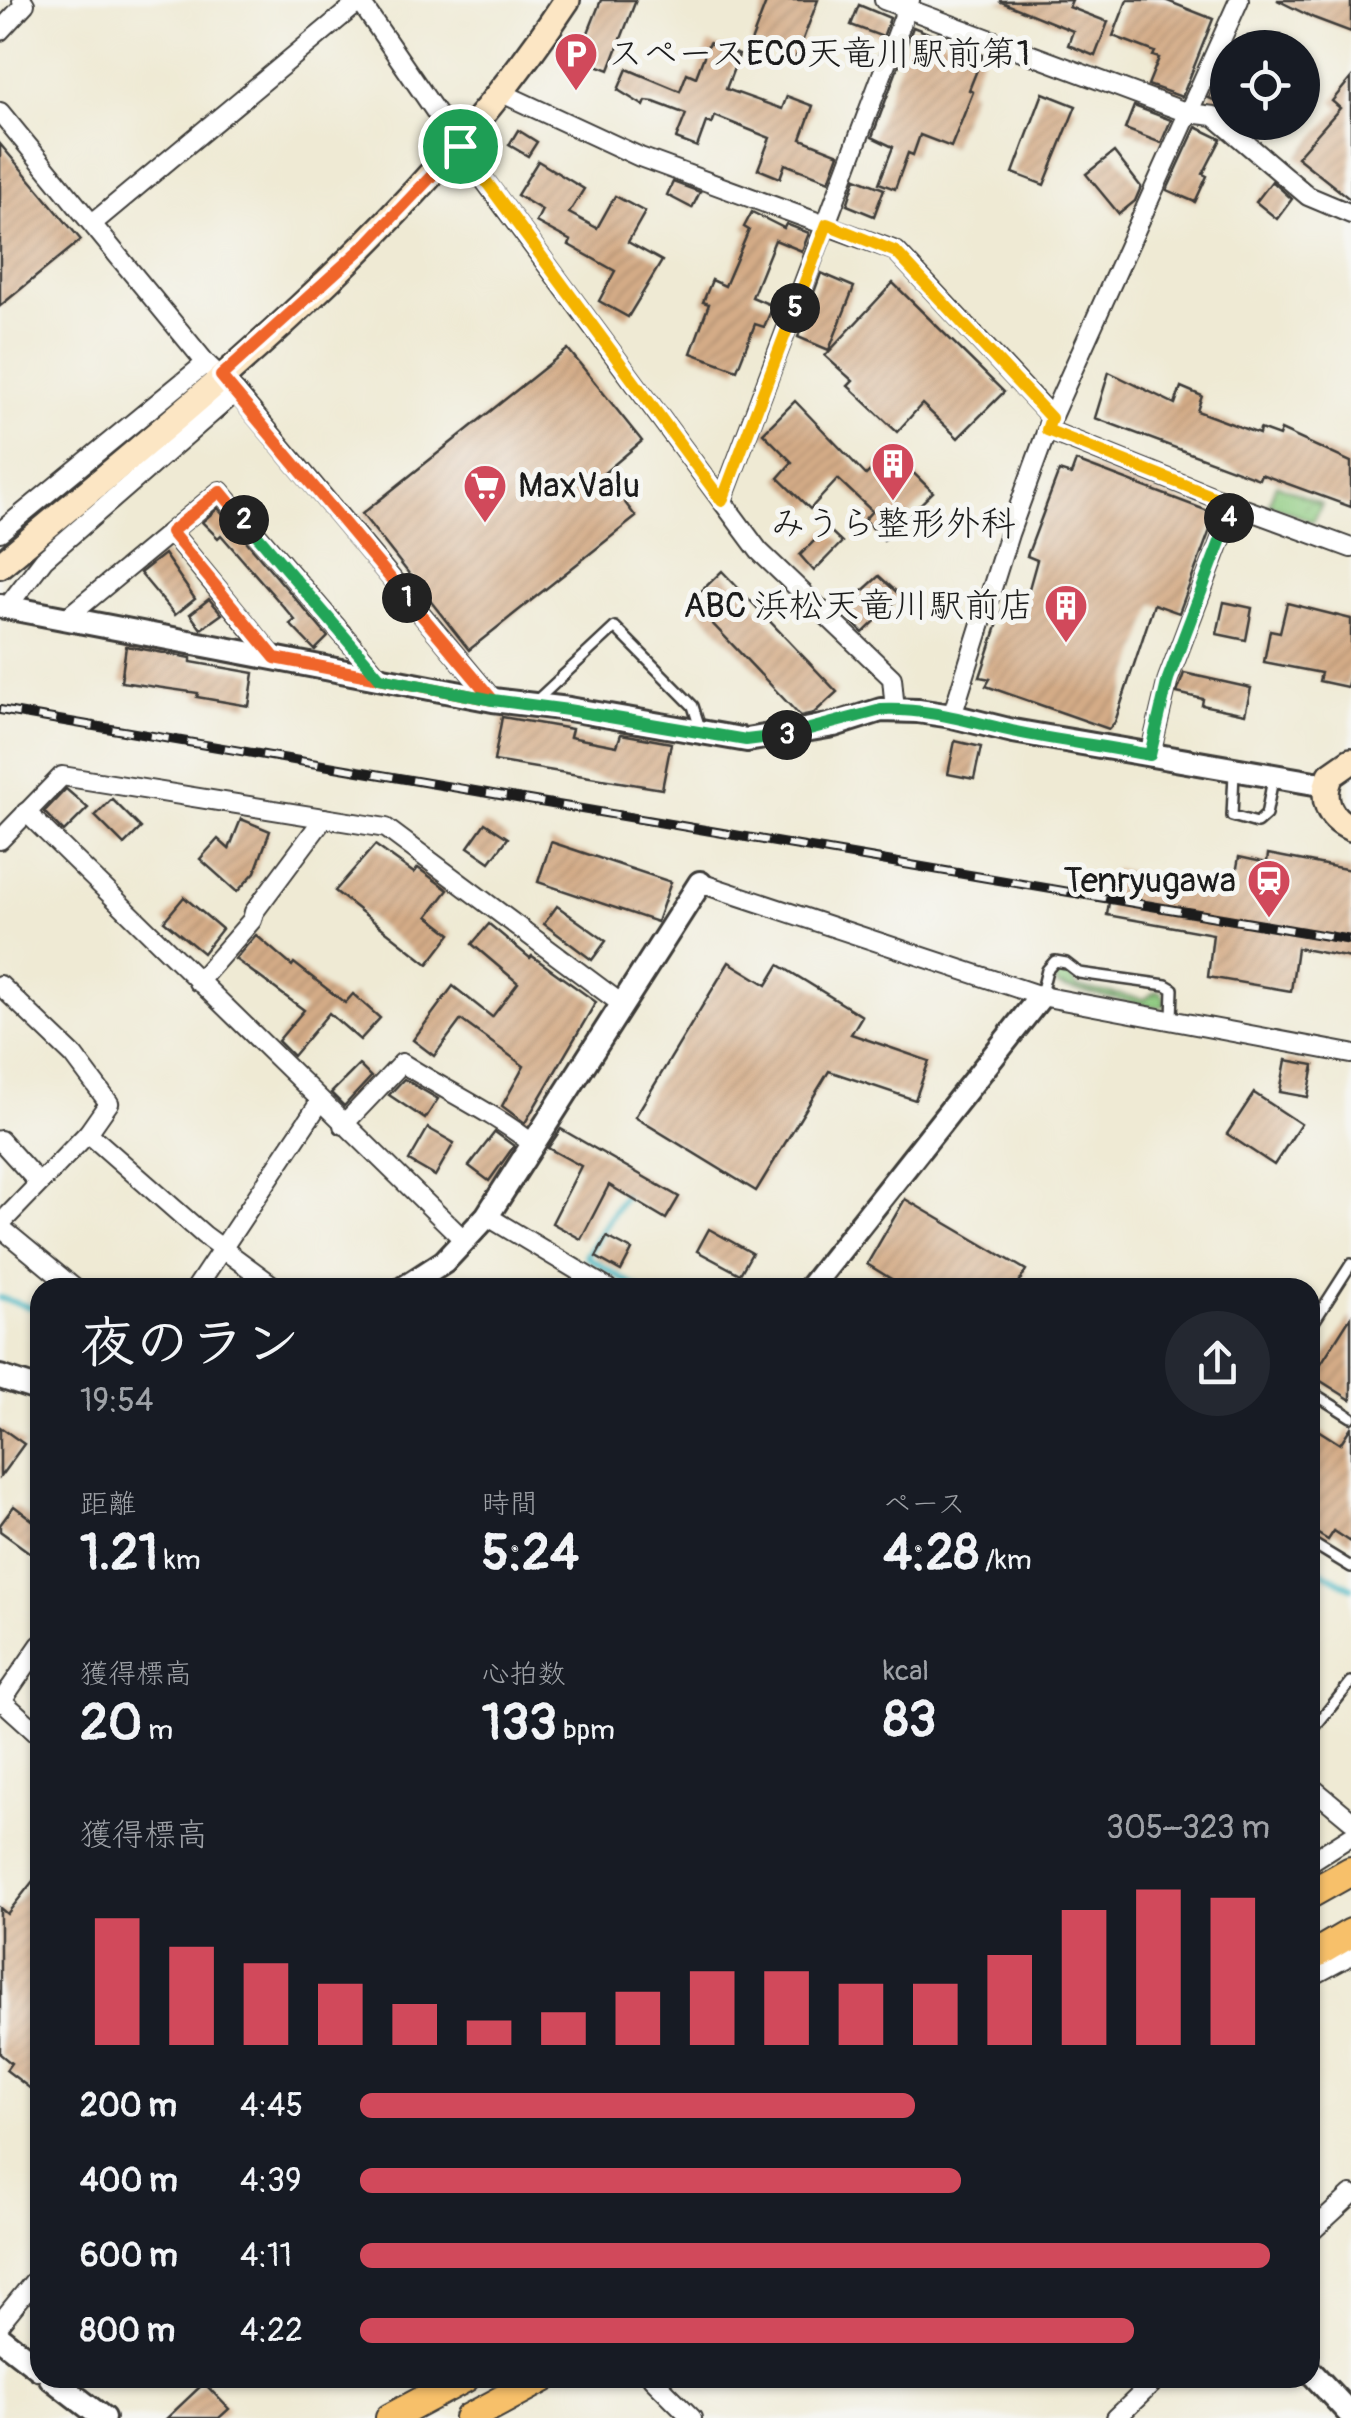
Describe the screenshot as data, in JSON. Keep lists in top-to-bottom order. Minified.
{"places":{"parking":["スペースECO天竜川駅前第1"],"building":["みうら整形外科","ABC 浜松天竜川駅前店"],"supermarket":["MaxValu"],"station":["Tenryugawa"]},"page":{"pins":["5","4","2","1","3"],"heading":["夜のラン","19:54"],"stats":[["距離","1.21 km"],["時間","5:24"],["ペース","4:28 /km"],["獲得標高","20 m"],["心拍数","133 bpm"],["kcal","83"]],"chart":["獲得標高","305–323 m"],"list":[{"name":"200 m","note":"4:45"},{"name":"400 m","note":"4:39"},{"name":"600 m","note":"4:11"},{"name":"800 m","note":"4:22"}]}}
